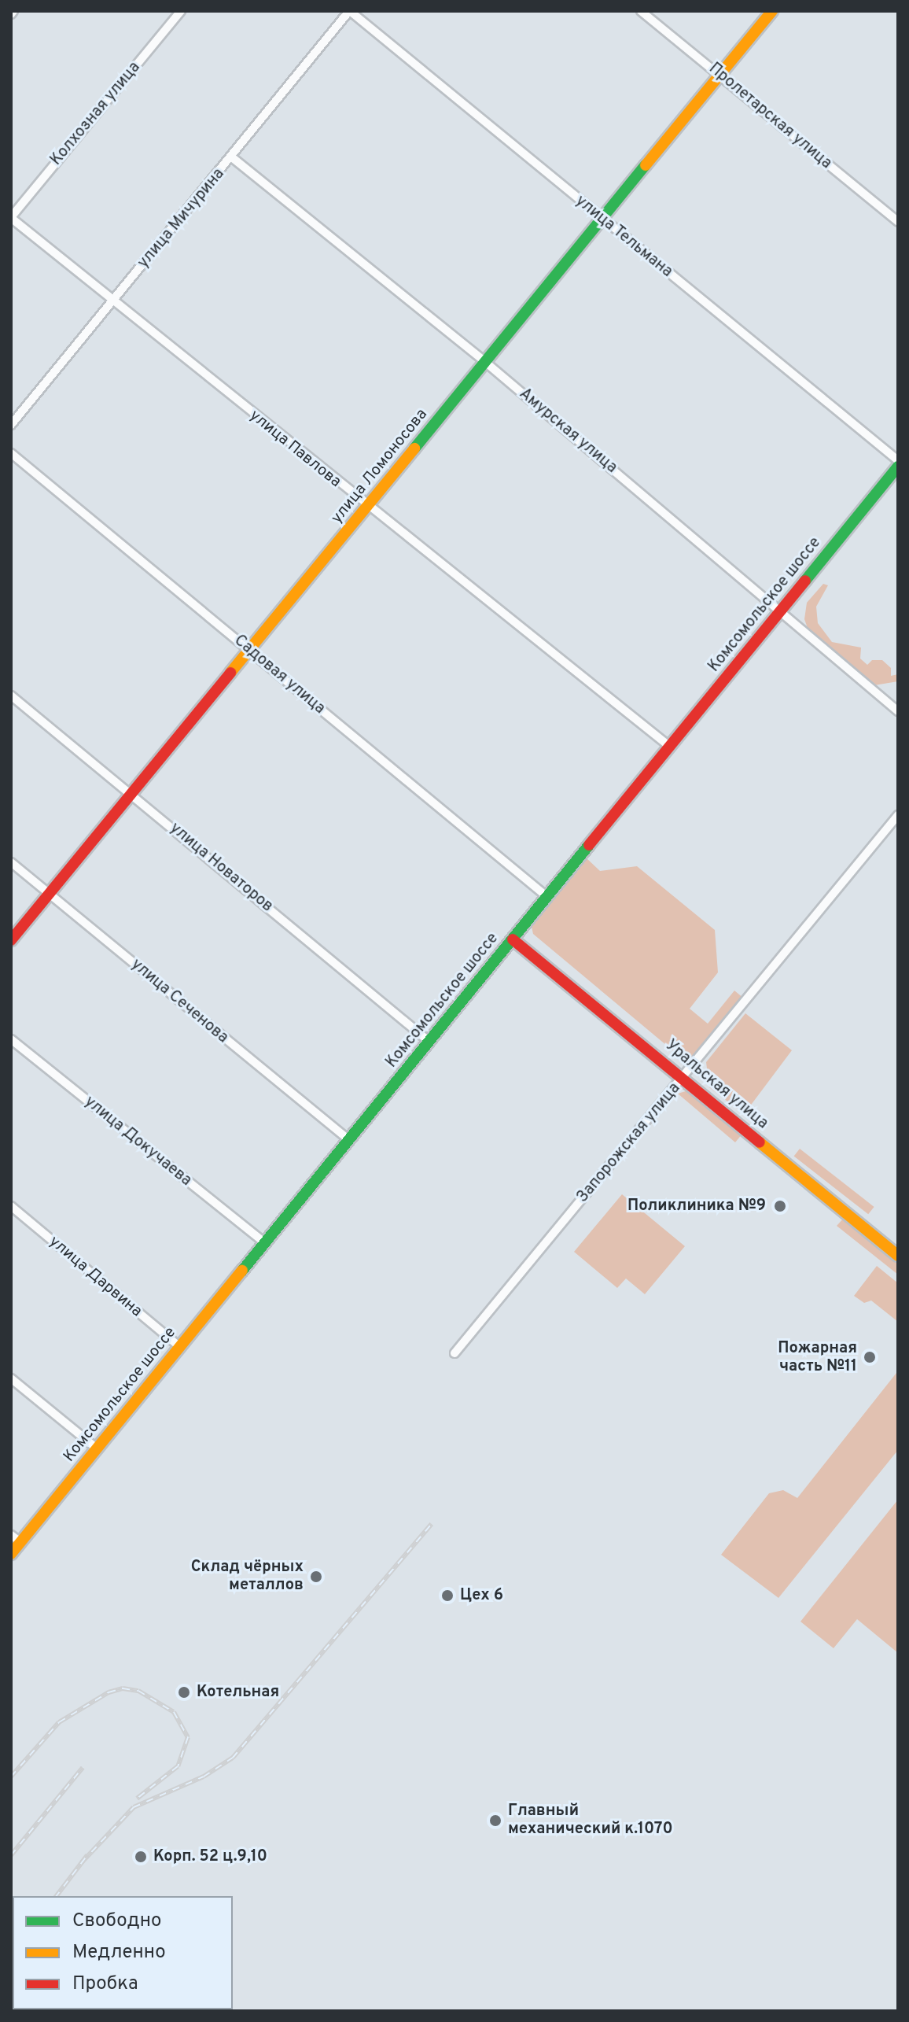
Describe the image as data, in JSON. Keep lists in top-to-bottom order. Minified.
{"streets":{"street":["Колхозная улица","Пролетарская улица","улица Мичурина","улица Тельмана","Амурская улица","улица Павлова","улица Ломоносова","Комсомольское шоссе","Садовая улица","улица Новаторов","улица Сеченова","Уральская улица","улица Докучаева","Запорожская улица","улица Дарвина"]},"crossings":[["Колхозная улица","улица Павлова"],["Пролетарская улица","улица Ломоносова"],["улица Мичурина","улица Тельмана"],["улица Мичурина","Амурская улица"],["улица Мичурина","улица Павлова"],["улица Тельмана","улица Ломоносова"],["Амурская улица","улица Ломоносова"],["Амурская улица","Комсомольское шоссе"],["улица Павлова","улица Ломоносова"],["улица Павлова","Комсомольское шоссе"],["улица Ломоносова","Садовая улица"],["улица Ломоносова","улица Новаторов"],["улица Ломоносова","улица Сеченова"],["Комсомольское шоссе","Садовая улица"],["Комсомольское шоссе","улица Новаторов"],["Комсомольское шоссе","улица Сеченова"],["Комсомольское шоссе","Уральская улица"],["Комсомольское шоссе","улица Докучаева"],["Комсомольское шоссе","улица Дарвина"],["Уральская улица","Запорожская улица"]],"places":["Поликлиника №9","Пожарная часть №11","Склад чёрных металлов","Цех 6","Котельная","Главный механический к.1070","Корп. 52 ц.9,10"],"legend":["Свободно","Медленно","Пробка"]}
